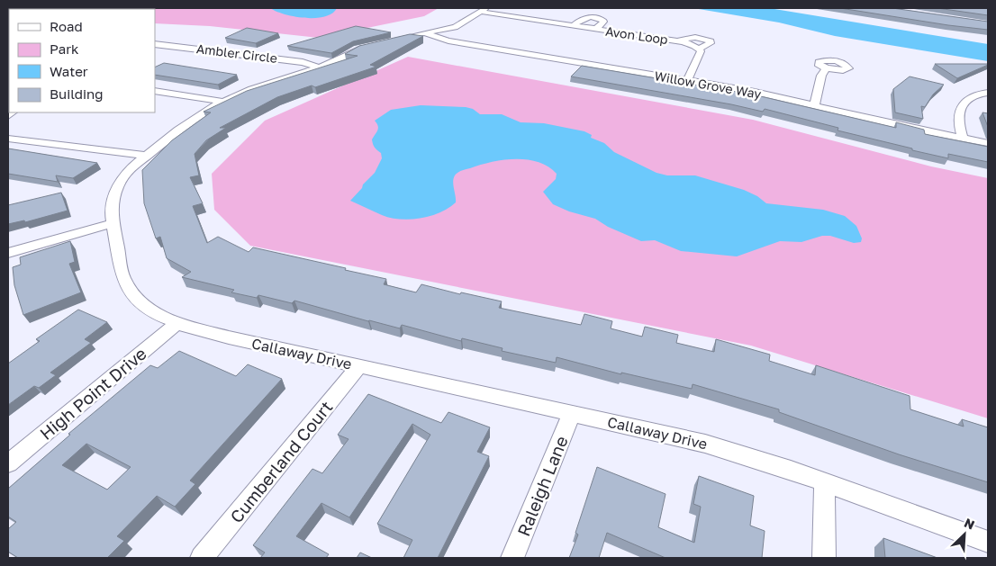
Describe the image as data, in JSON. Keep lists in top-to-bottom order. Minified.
{"streets":{"street":["Avon Loop","Ambler Circle","Willow Grove Way","Callaway Drive","High Point Drive","Cumberland Court","Raleigh Lane"]},"crossings":[["Avon Loop","Willow Grove Way"],["Avon Loop","Callaway Drive"],["Ambler Circle","Callaway Drive"],["Willow Grove Way","Callaway Drive"],["Callaway Drive","High Point Drive"],["Callaway Drive","Cumberland Court"],["Callaway Drive","Raleigh Lane"]],"legend":["Road","Park","Water","Building"],"north":"top right"}
